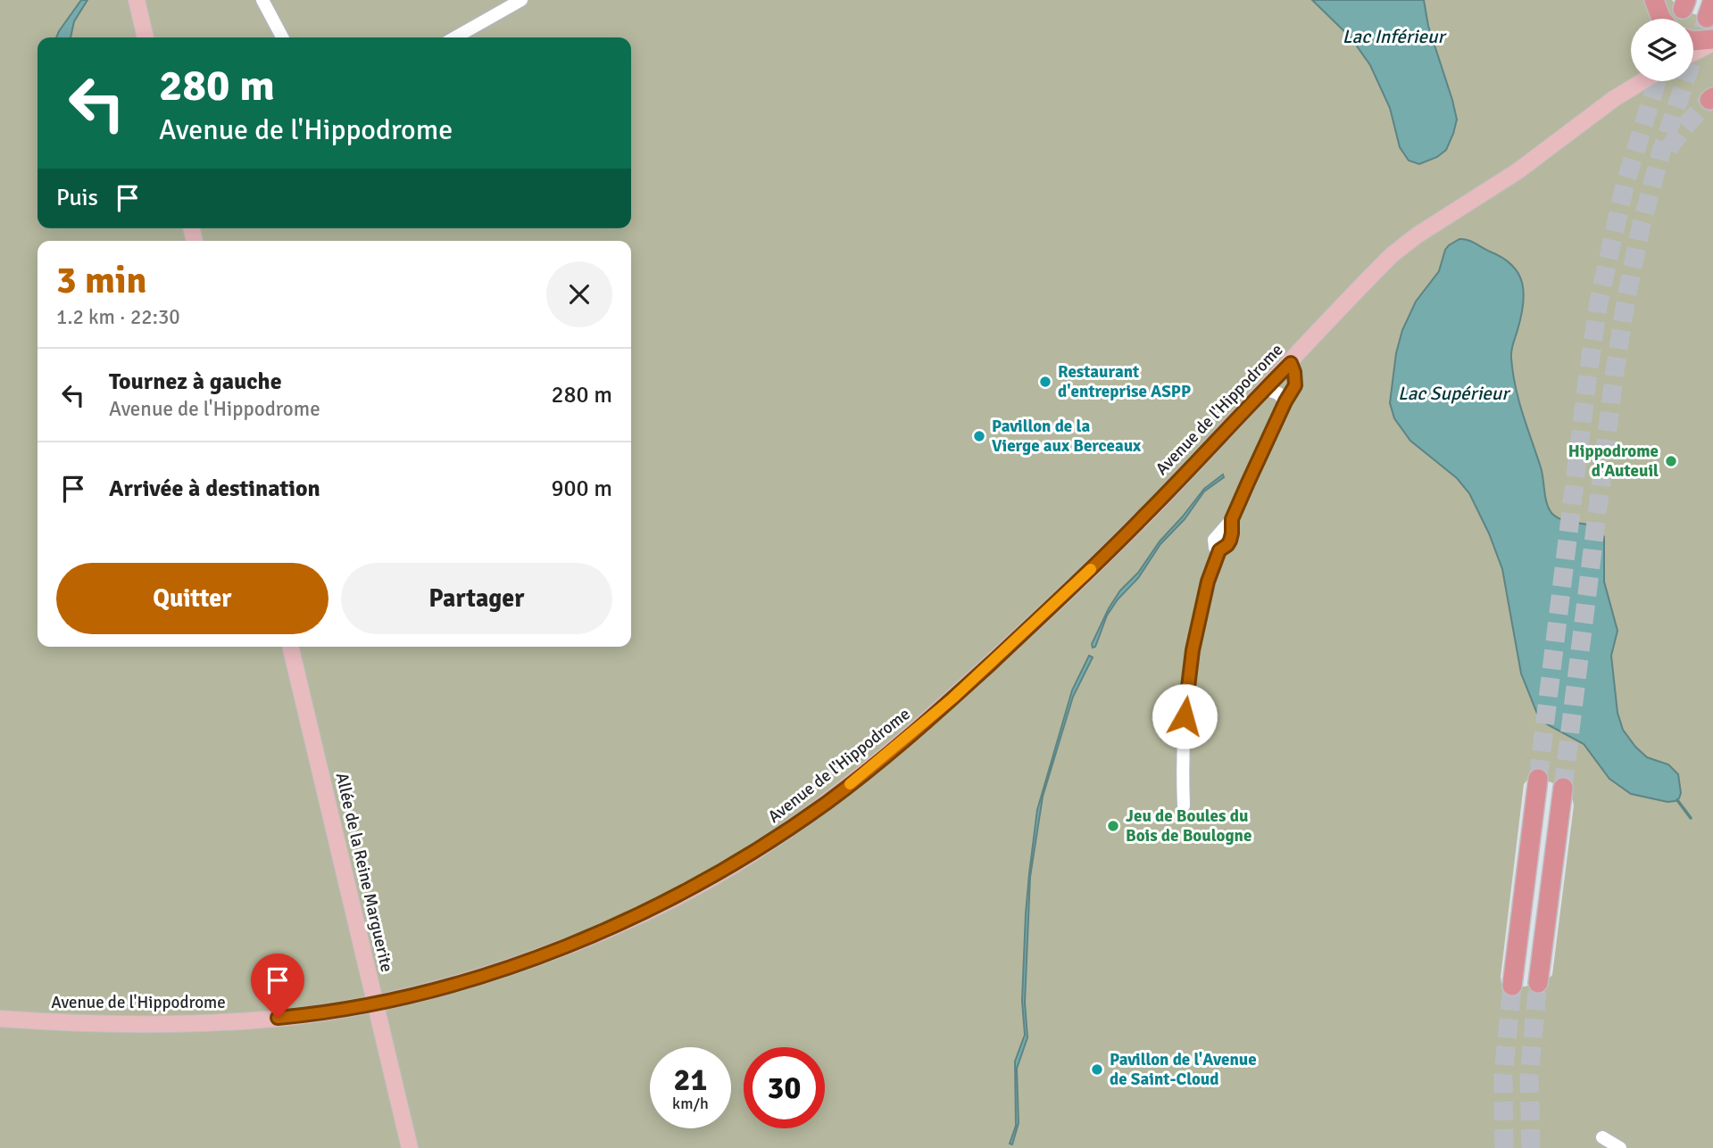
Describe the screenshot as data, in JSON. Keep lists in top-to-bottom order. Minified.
{"streets":{"main road":["Avenue de l'Hippodrome","Allée de la Reine Marguerite"]},"crossings":[["Avenue de l'Hippodrome","Allée de la Reine Marguerite"]],"water":["Lac Inférieur","Lac Supérieur"],"places":["Restaurant d'entreprise ASPP","Pavillon de la Vierge aux Berceaux","Hippodrome d'Auteuil","Jeu de Boules du Bois de Boulogne","Pavillon de l'Avenue de Saint-Cloud"],"page":{"turn":["280 m","Avenue de l'Hippodrome"],"then":"Puis","heading":["3 min","1.2 km · 22:30"],"list":[{"name":"Tournez à gauche","note":"Avenue de l'Hippodrome","value":"280 m"},{"name":"Arrivée à destination","value":"900 m"}],"buttons":["Quitter","Partager"],"speed":"21 km/h","limit":"30"}}
